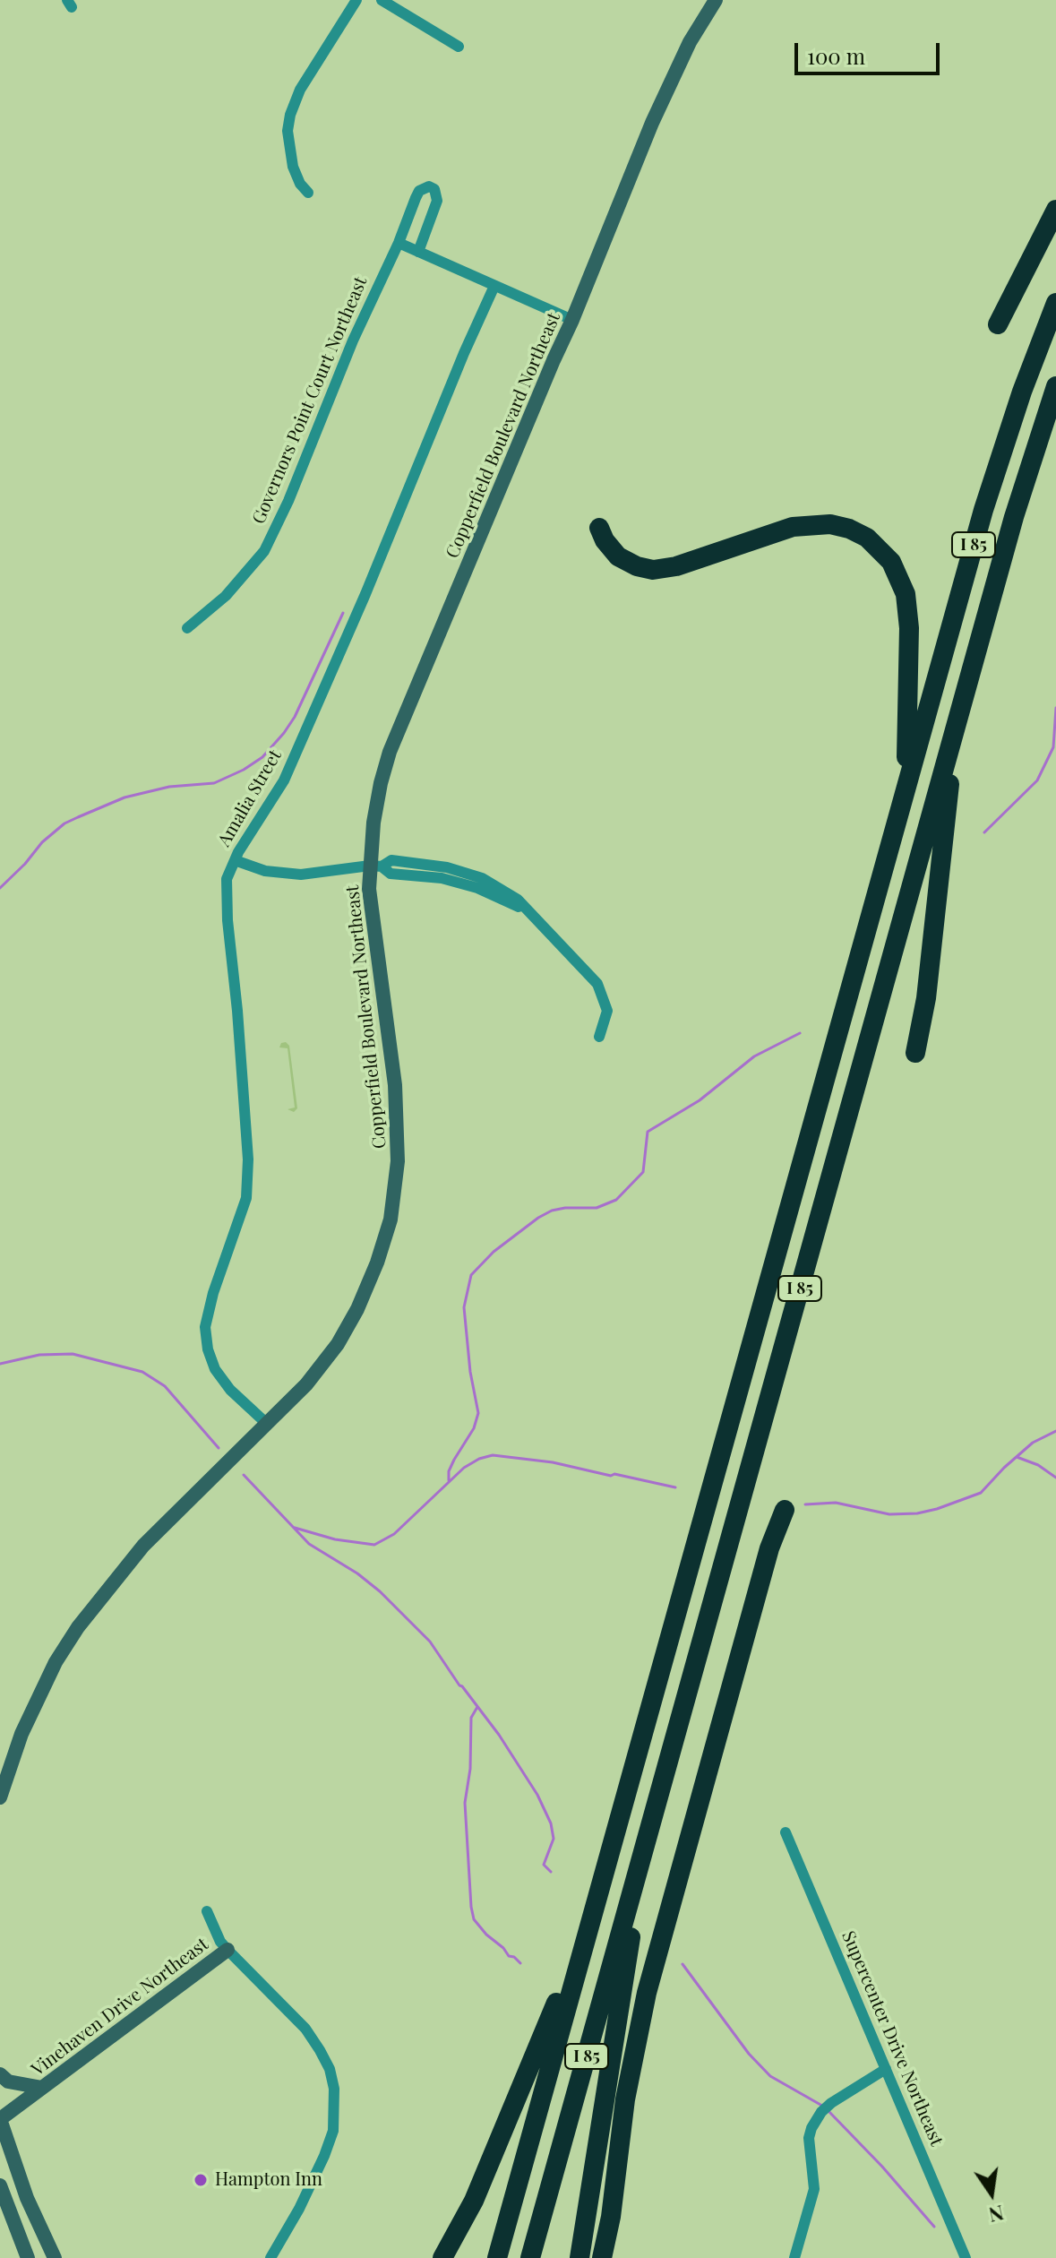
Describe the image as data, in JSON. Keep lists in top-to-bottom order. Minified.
{"streets":{"highway":["I 85"],"main road":["Copperfield Boulevard Northeast","Vinehaven Drive Northeast"],"street":["Governors Point Court Northeast","Amalia Street","Supercenter Drive Northeast"]},"crossings":[["Copperfield Boulevard Northeast","Amalia Street"]],"places":["Hampton Inn"],"scale_bar":"100 m","north":"bottom"}
